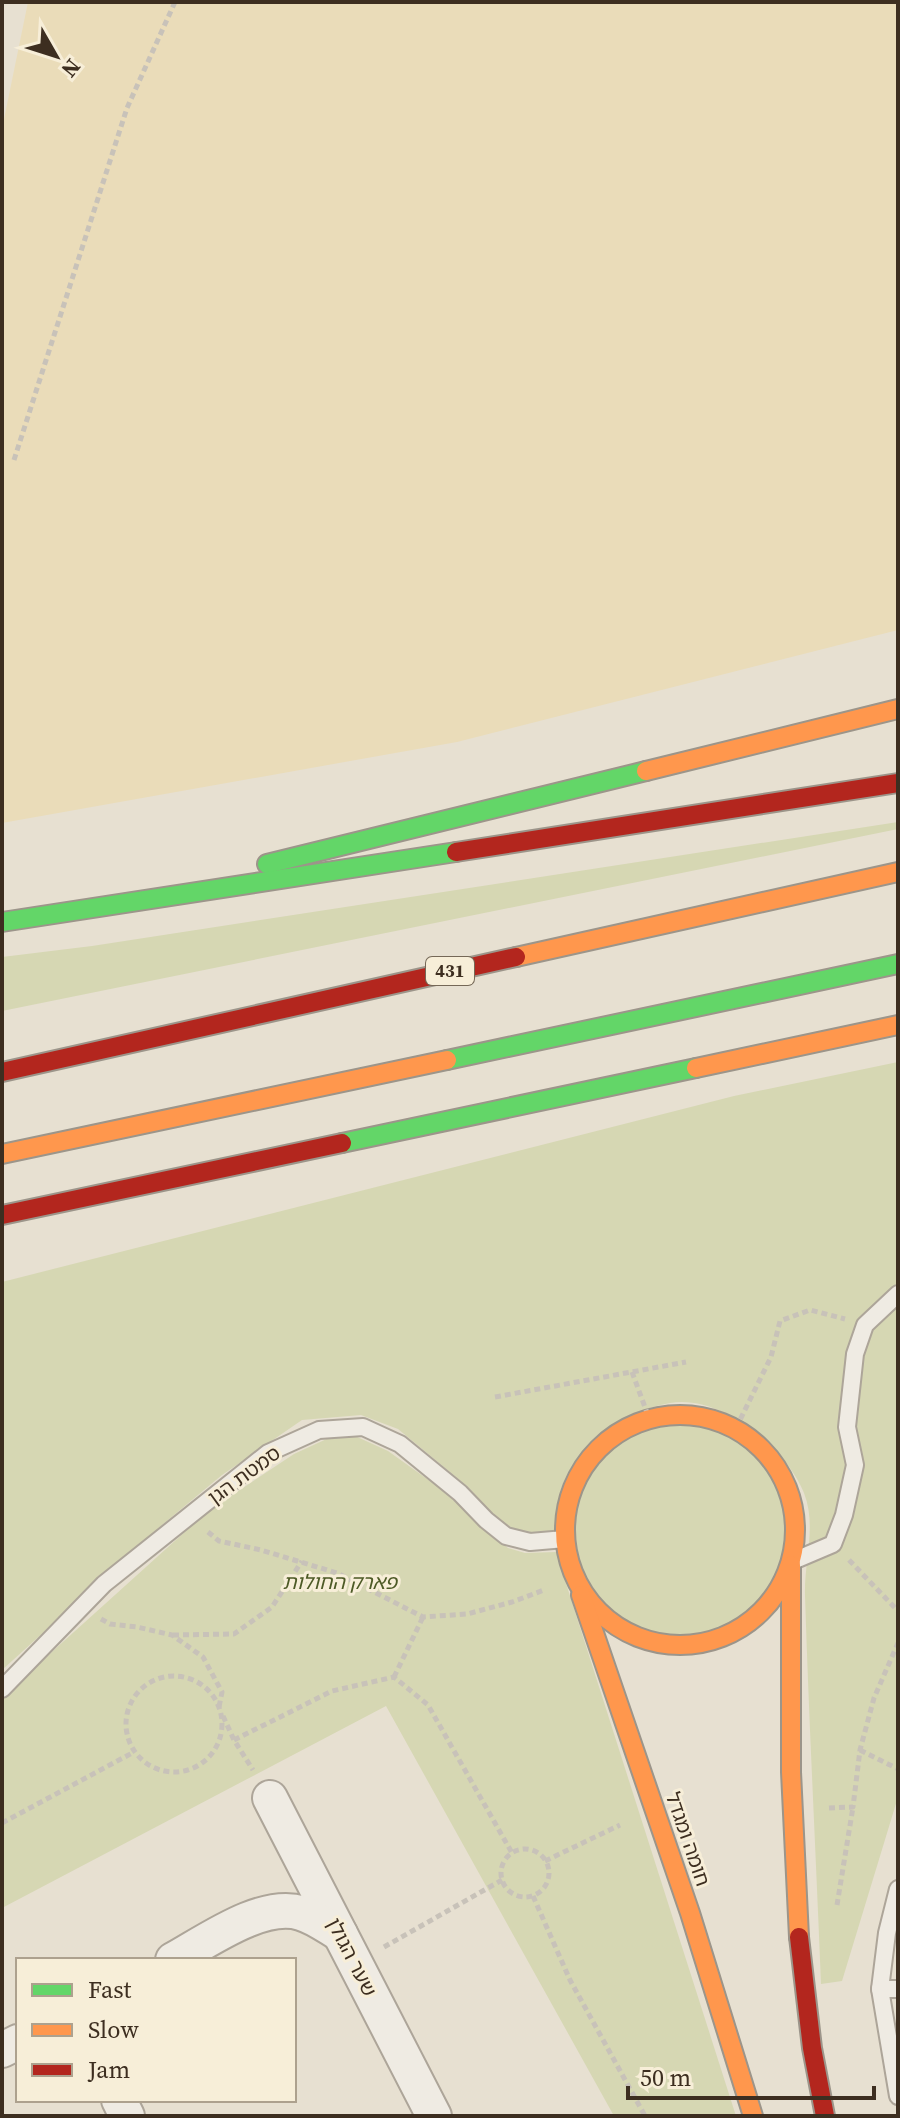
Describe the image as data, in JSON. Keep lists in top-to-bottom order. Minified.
{"streets":{"main road":["431","חומה ומגדל"],"street":["שער הגולן"],"lane":["סמטת הגן"]},"crossings":[["סמטת הגן","חומה ומגדל"]],"parks":["פארק החולות"],"legend":["Fast","Slow","Jam"],"scale_bar":"50 m","north":"bottom right"}
